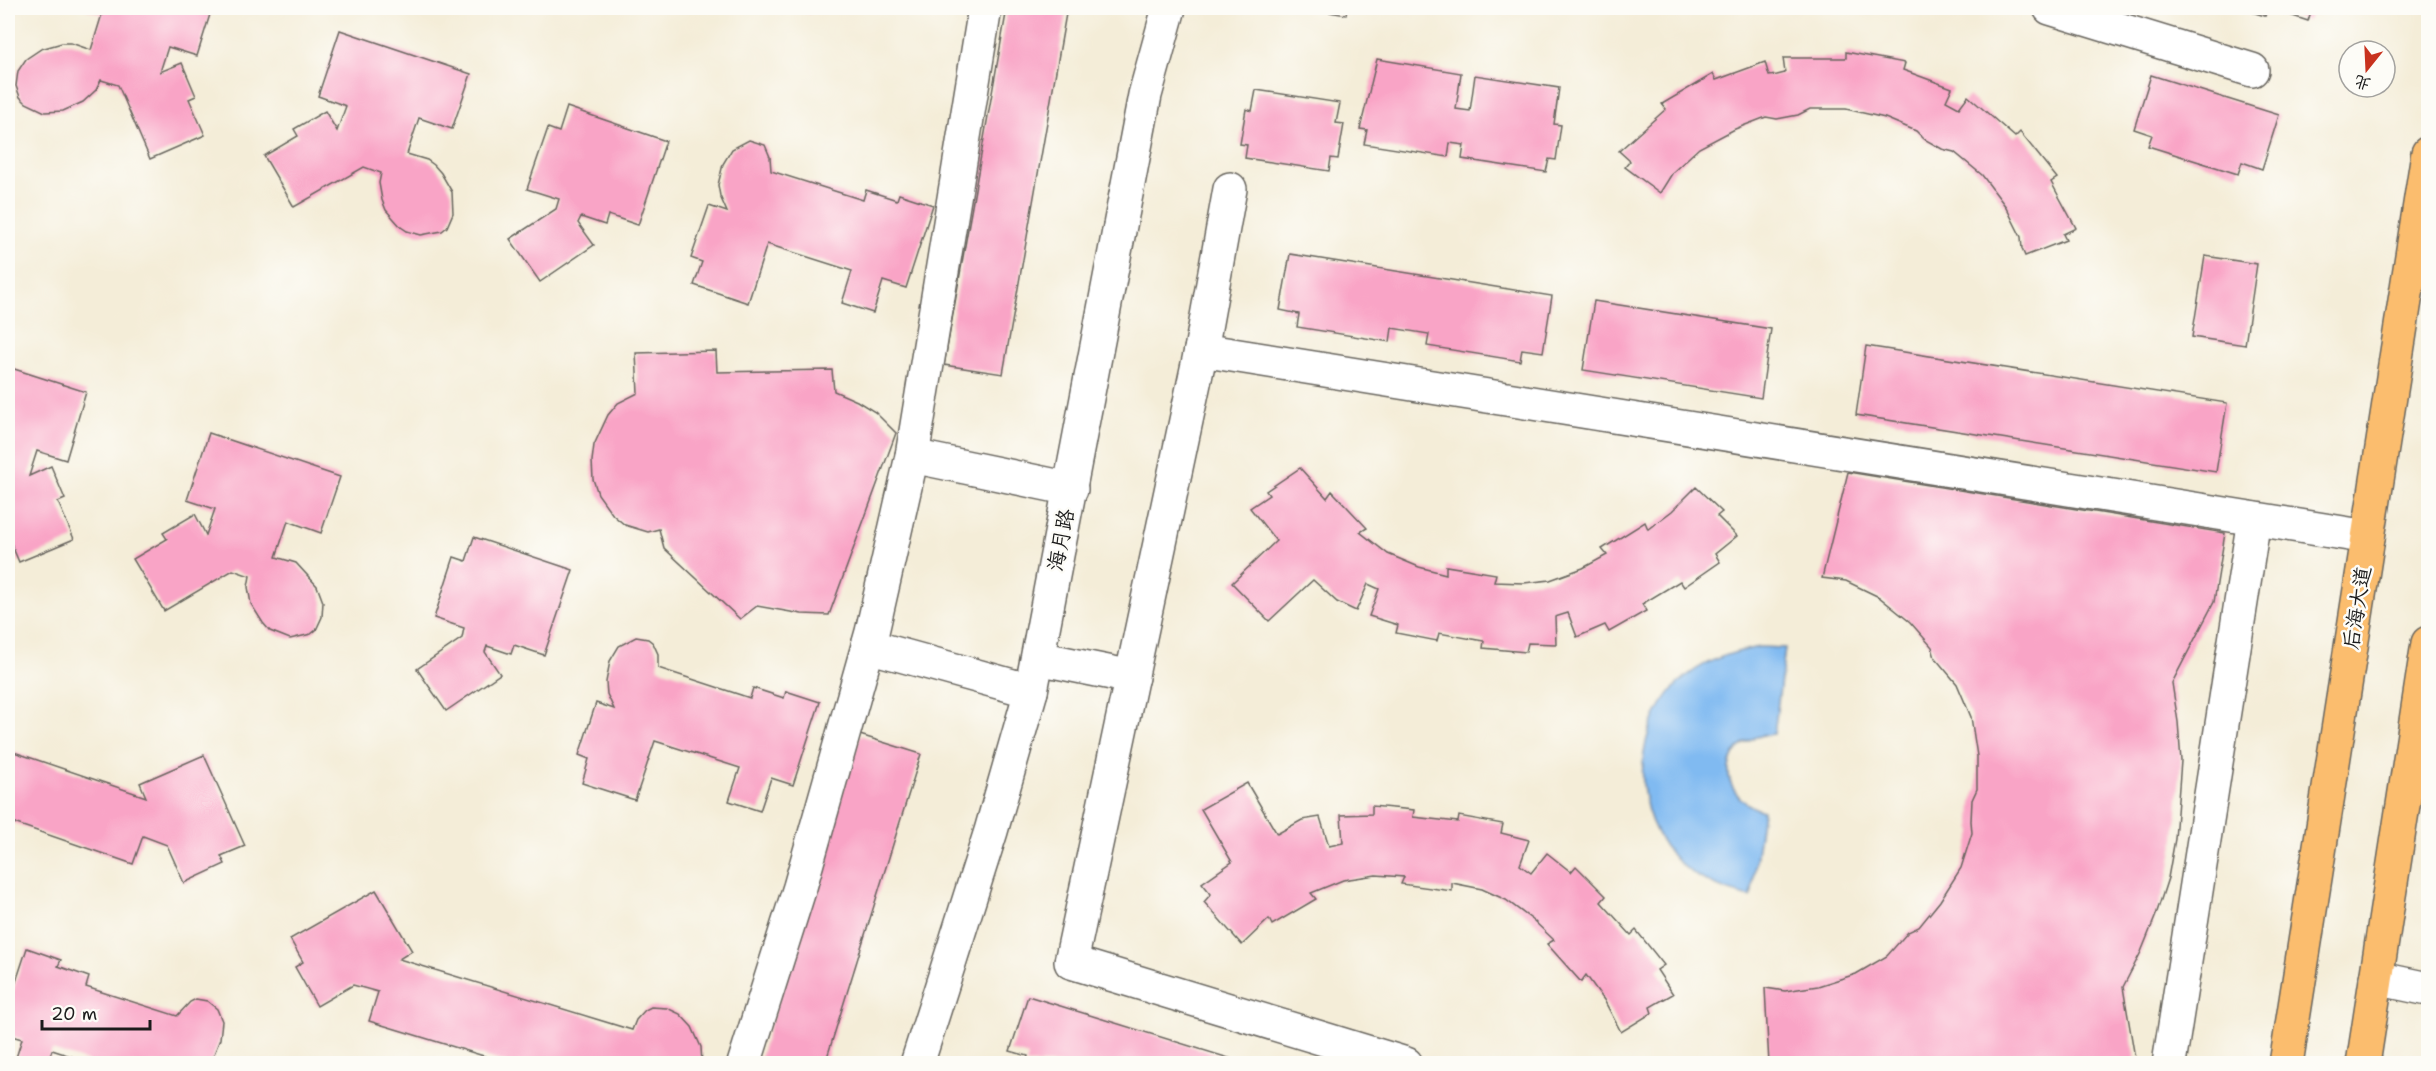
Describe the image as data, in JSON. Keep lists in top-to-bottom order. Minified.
{"streets":{"main road":["后海大道"],"street":["海月路"]},"scale_bar":"20 m","north":"bottom"}
